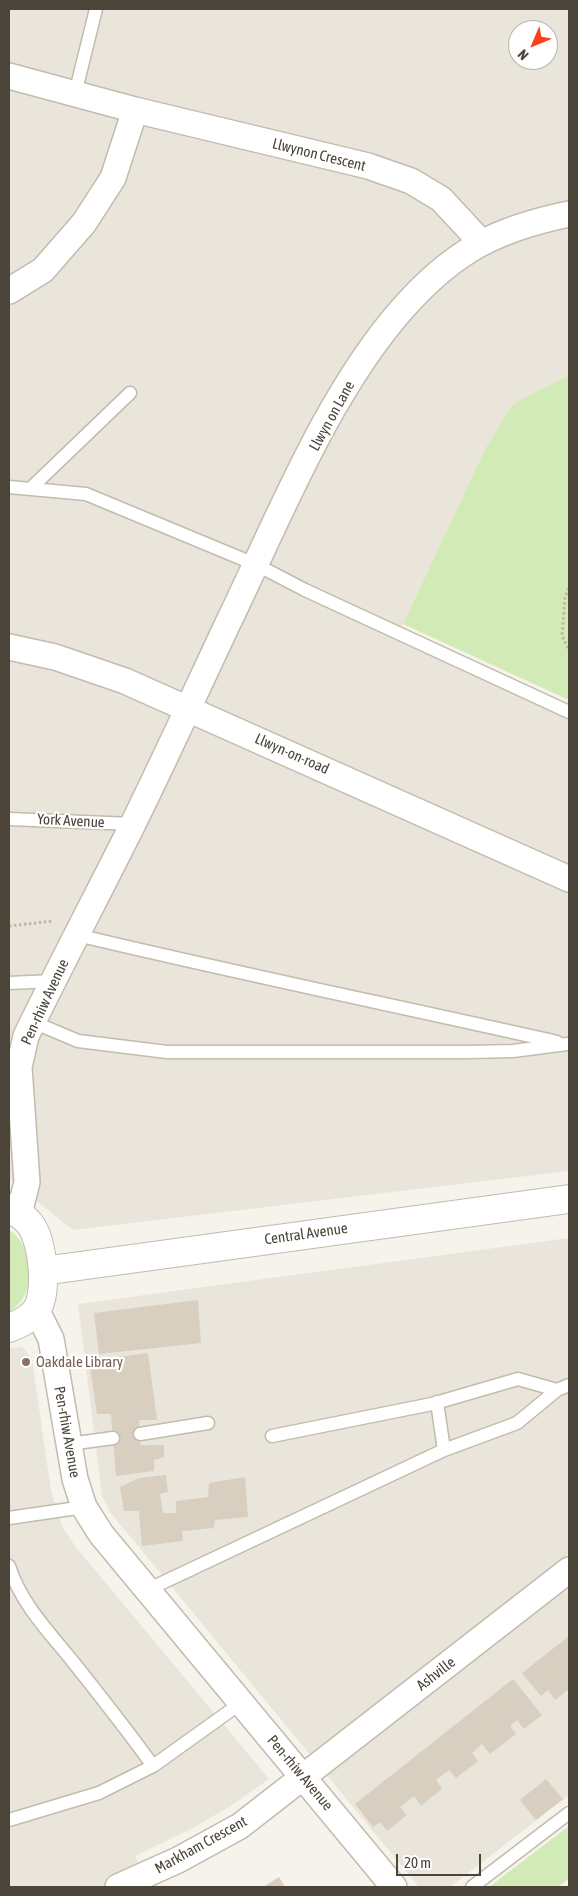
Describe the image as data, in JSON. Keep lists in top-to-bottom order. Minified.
{"streets":{"street":["Llwynon Crescent","Llwyn on Lane","Llwyn-on-road","Pen-rhiw Avenue","Central Avenue","Ashville","Markham Crescent"],"lane":["York Avenue"]},"crossings":[["Llwynon Crescent","Llwyn on Lane"],["Llwyn on Lane","Llwyn-on-road"],["Llwyn on Lane","Pen-rhiw Avenue"],["Llwyn-on-road","Pen-rhiw Avenue"],["York Avenue","Pen-rhiw Avenue"],["Pen-rhiw Avenue","Central Avenue"],["Pen-rhiw Avenue","Ashville"],["Pen-rhiw Avenue","Markham Crescent"],["Ashville","Markham Crescent"]],"places":["Oakdale Library"],"scale_bar":"20 m","north":"bottom left"}
